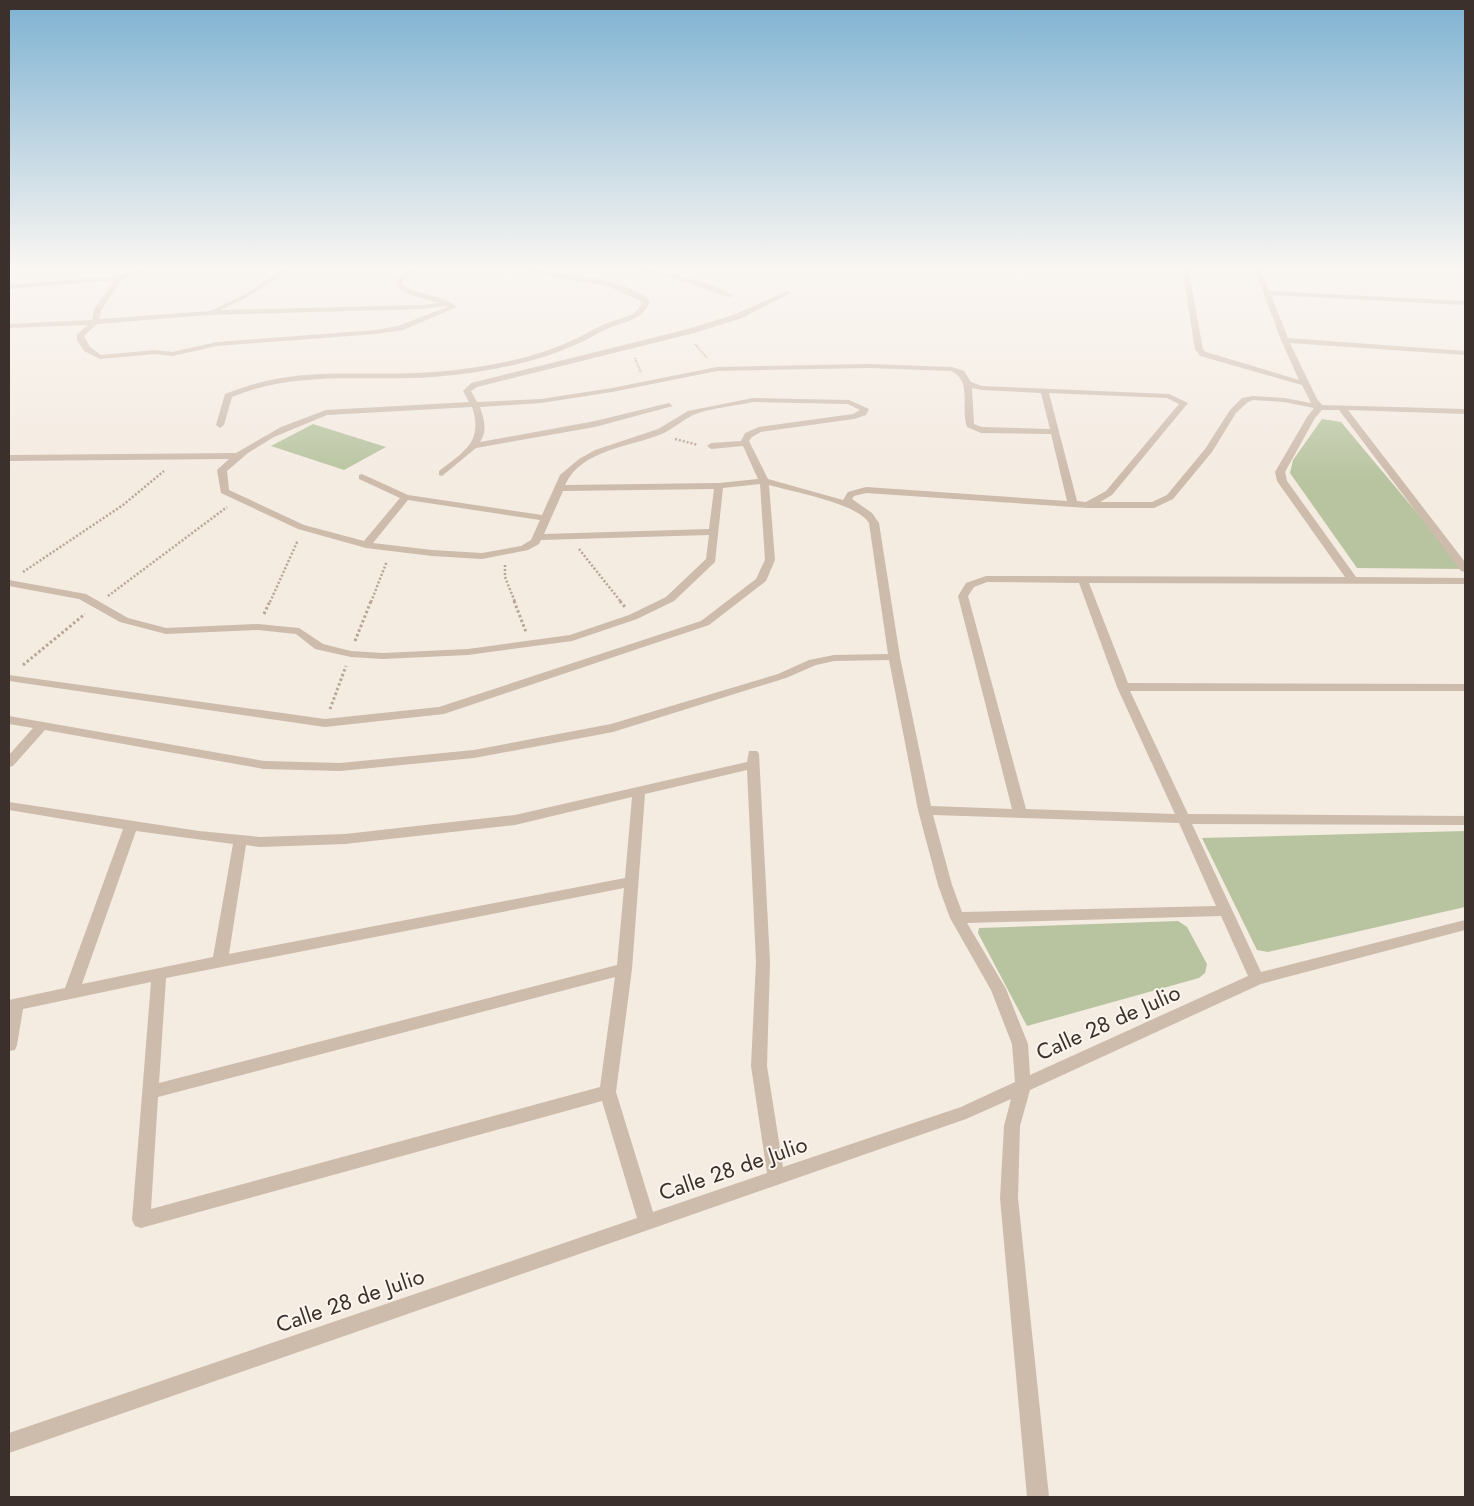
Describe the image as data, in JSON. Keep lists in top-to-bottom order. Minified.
{"streets":{"street":["Calle 28 de Julio"]}}
